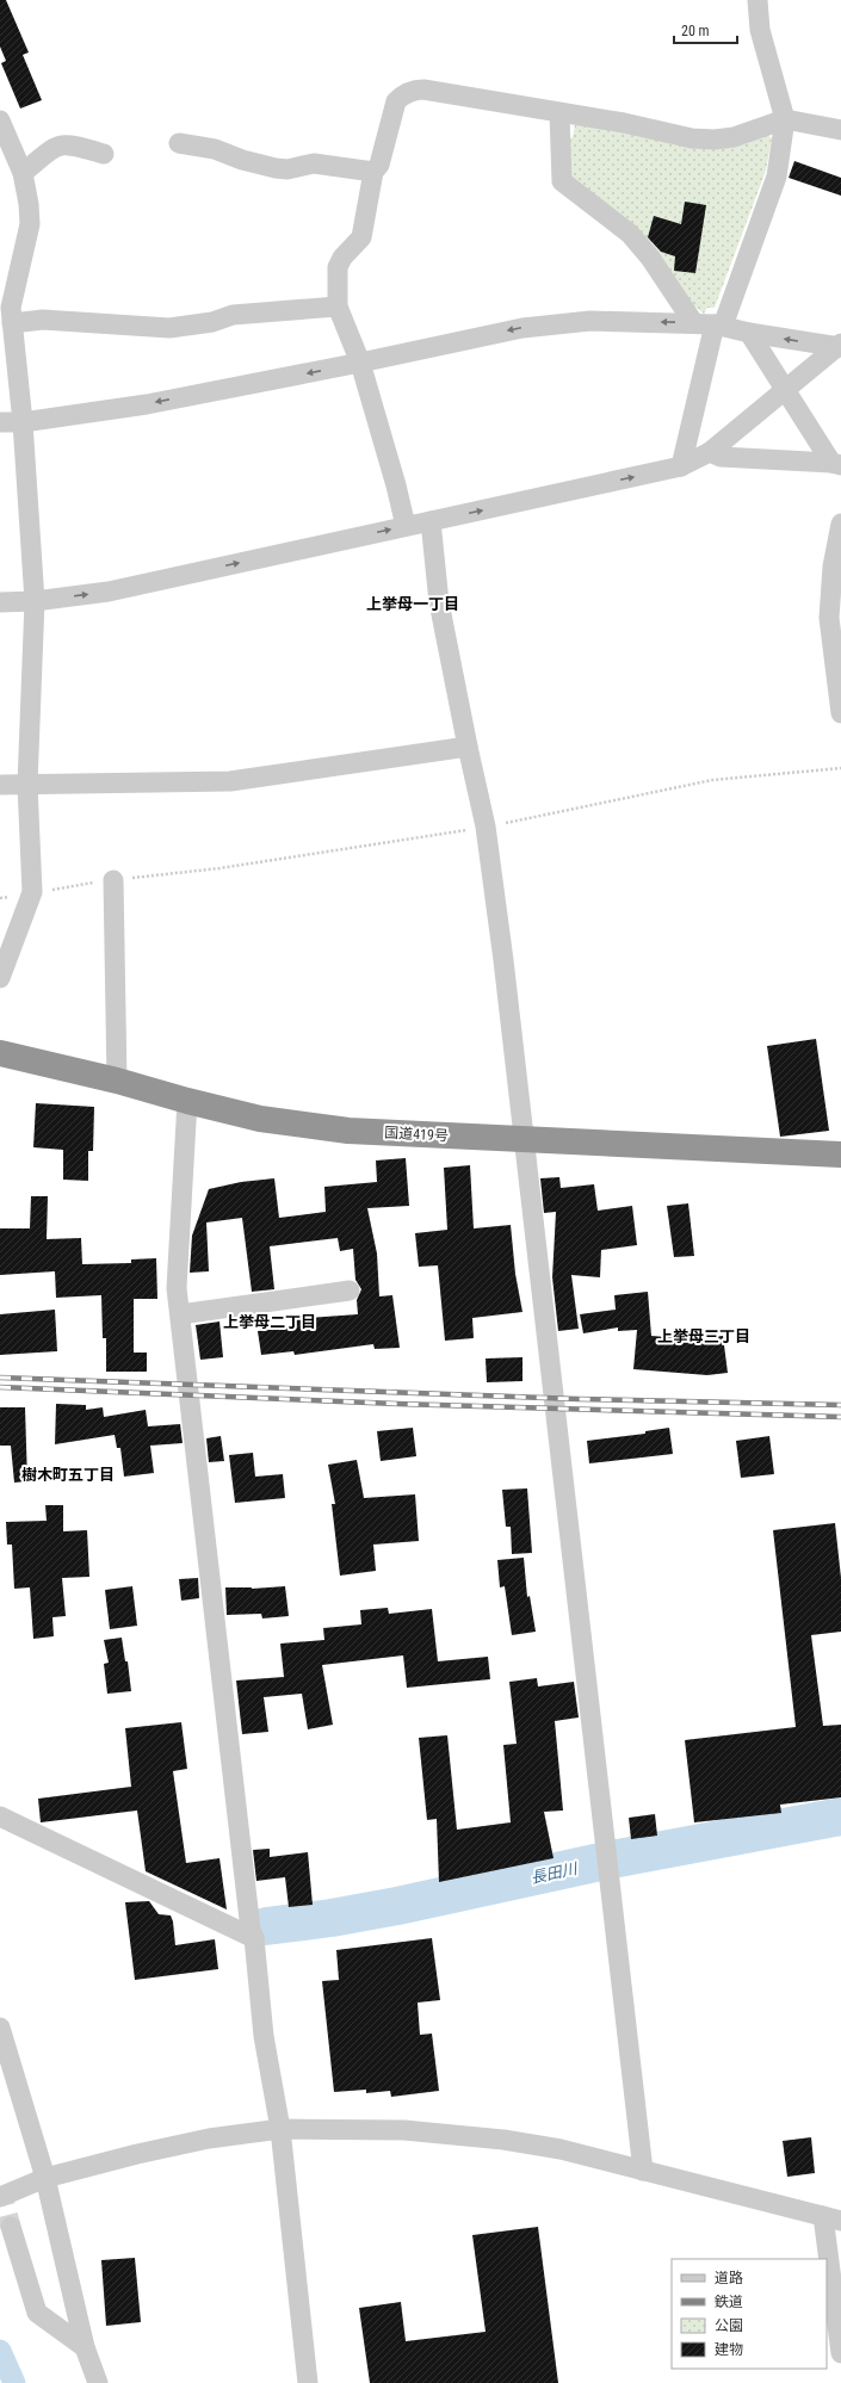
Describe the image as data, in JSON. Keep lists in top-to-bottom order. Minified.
{"streets":{"highway":["国道419号"]},"districts":["上挙母一丁目","上挙母二丁目","上挙母三丁目","樹木町五丁目"],"water":["長田川"],"legend":["道路","鉄道","公園","建物"],"scale_bar":"20 m"}
